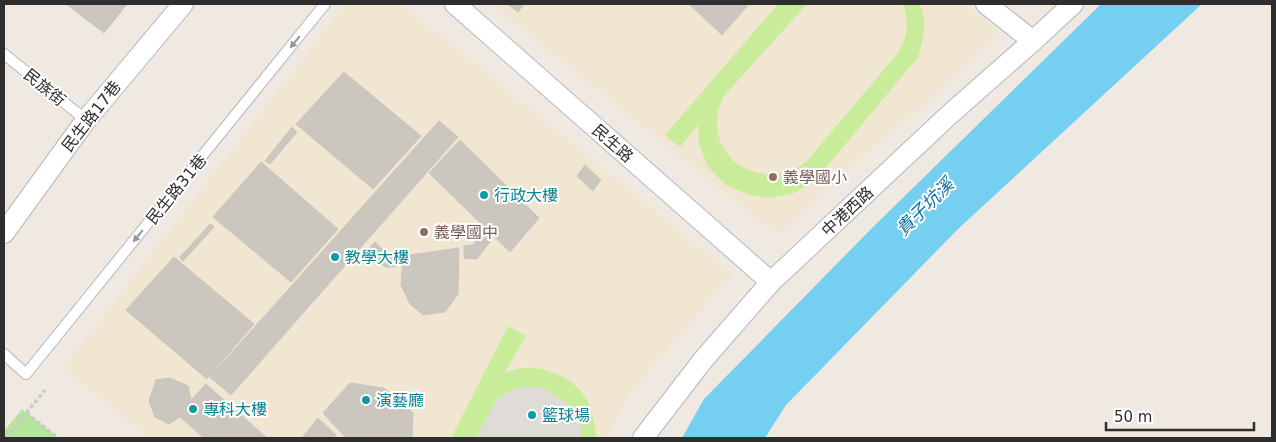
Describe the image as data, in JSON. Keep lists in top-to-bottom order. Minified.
{"streets":{"street":["民生路17巷","民生路","中港西路"],"lane":["民族街","民生路31巷"]},"crossings":[["民族街","民生路17巷"],["民生路","中港西路"]],"one_way":["民生路31巷"],"water":["貴子坑溪"],"places":["義學國小","行政大樓","義學國中","教學大樓","演藝廳","專科大樓","籃球場"],"scale_bar":"50 m"}
